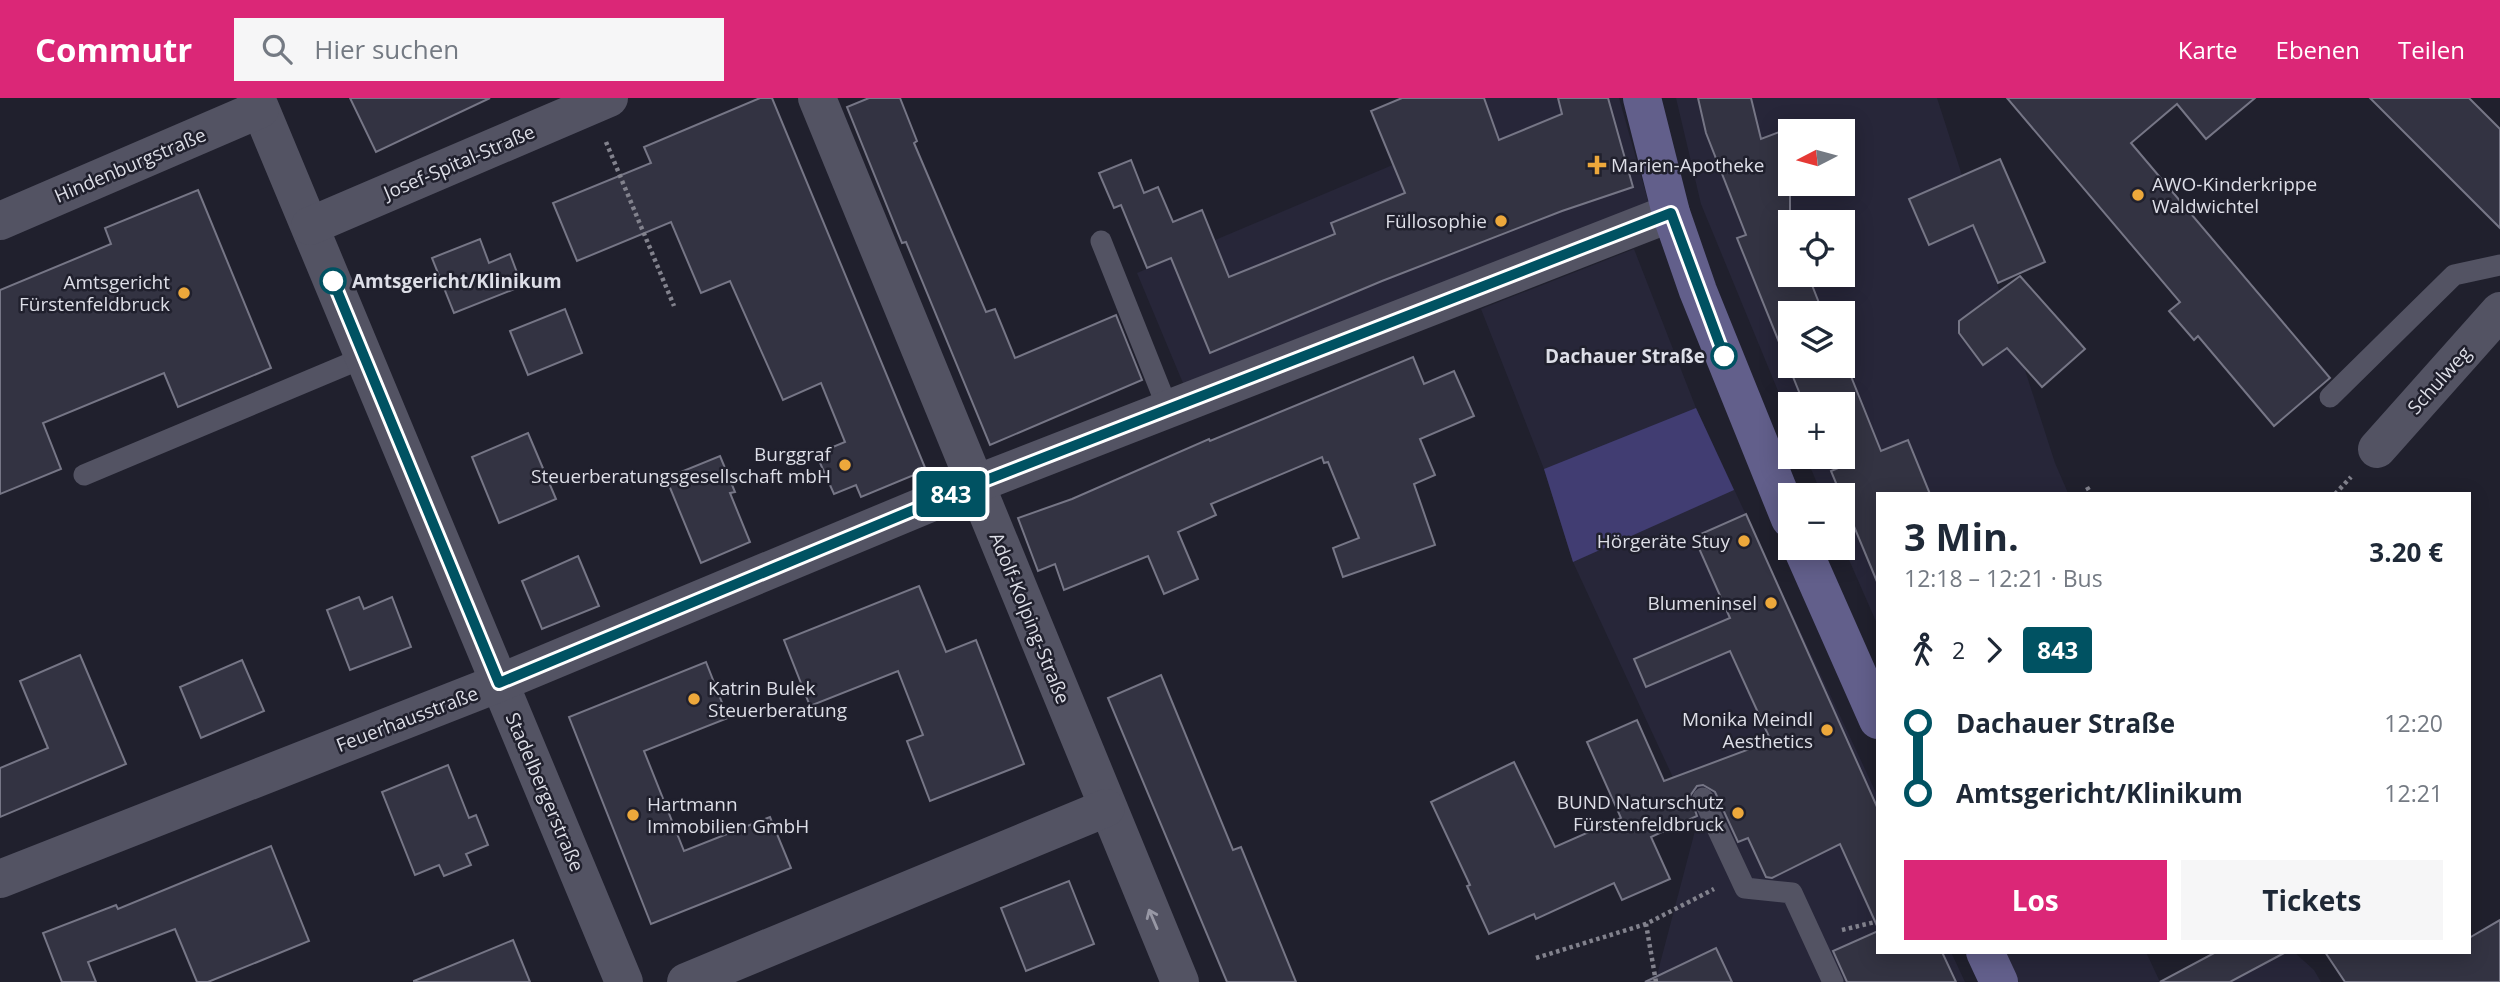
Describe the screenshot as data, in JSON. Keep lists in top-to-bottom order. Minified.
{"streets":{"street":["Josef-Spital-Straße","Hindenburgstraße","Schulweg","Adolf-Kolping-Straße","Feuerhausstraße","Stadelbergerstraße"]},"crossings":[["Josef-Spital-Straße","Stadelbergerstraße"],["Hindenburgstraße","Stadelbergerstraße"],["Adolf-Kolping-Straße","Feuerhausstraße"],["Feuerhausstraße","Stadelbergerstraße"]],"places":{"health":["Marien-Apotheke"],"other":["AWO-Kinderkrippe Waldwichtel","Füllosophie","Amtsgericht/Klinikum","Amtsgericht Fürstenfeldbruck","Dachauer Straße","Burggraf Steuerberatungsgesellschaft mbH","Hörgeräte Stuy","Blumeninsel","Katrin Bulek Steuerberatung","Monika Meindl Aesthetics","BUND Naturschutz Fürstenfeldbruck","Hartmann Immobilien GmbH"]},"lines":["bus line 843"],"north":"left","page":{"header":"Commutr","search":"Hier suchen","nav":["Karte","Ebenen","Teilen"],"on_map":"843","map_buttons":["+","−"],"heading":["3 Min.","12:18 – 12:21 · Bus","3.20 €"],"legs":["2","843"],"list":[{"name":"Dachauer Straße","value":"12:20"},{"name":"Amtsgericht/Klinikum","value":"12:21"}],"buttons":["Los","Tickets"]}}
